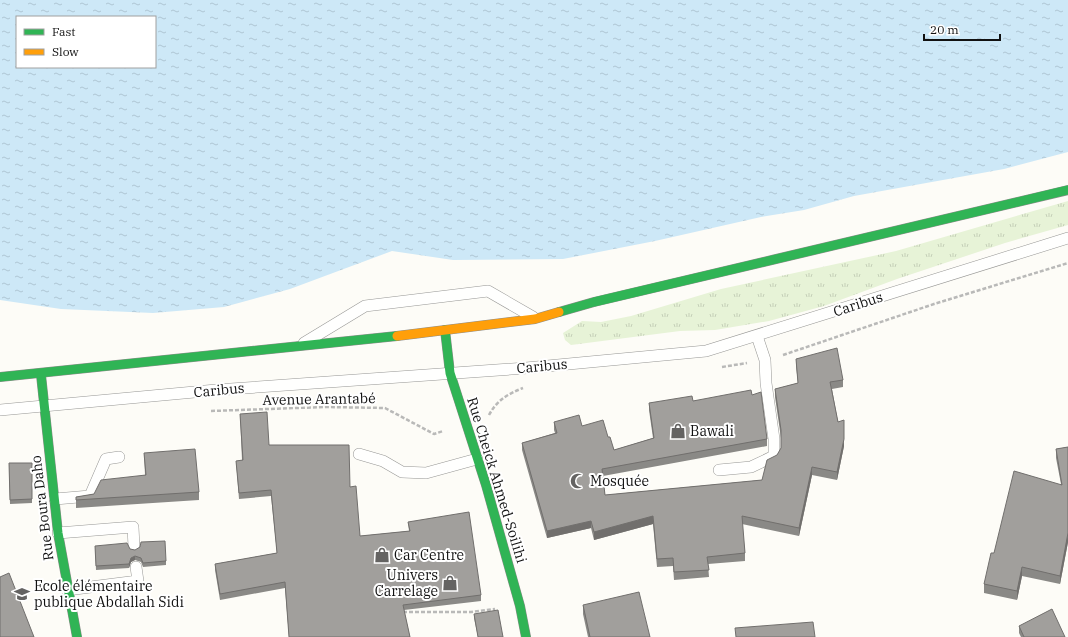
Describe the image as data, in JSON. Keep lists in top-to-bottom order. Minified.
{"streets":{"main road":["Rue Cheick Ahmed-Soilihi","Rue Boura Daho"],"lane":["Caribus"],"path":["Avenue Arantabé"]},"crossings":[["Caribus","Rue Cheick Ahmed-Soilihi"],["Caribus","Rue Boura Daho"],["Avenue Arantabé","Rue Cheick Ahmed-Soilihi"]],"places":{"shop":["Bawali","Car Centre","Univers Carrelage"],"mosque":["Mosquée"],"school or university":["Ecole élémentaire publique Abdallah Sidi"]},"legend":["Fast","Slow"],"scale_bar":"20 m"}
